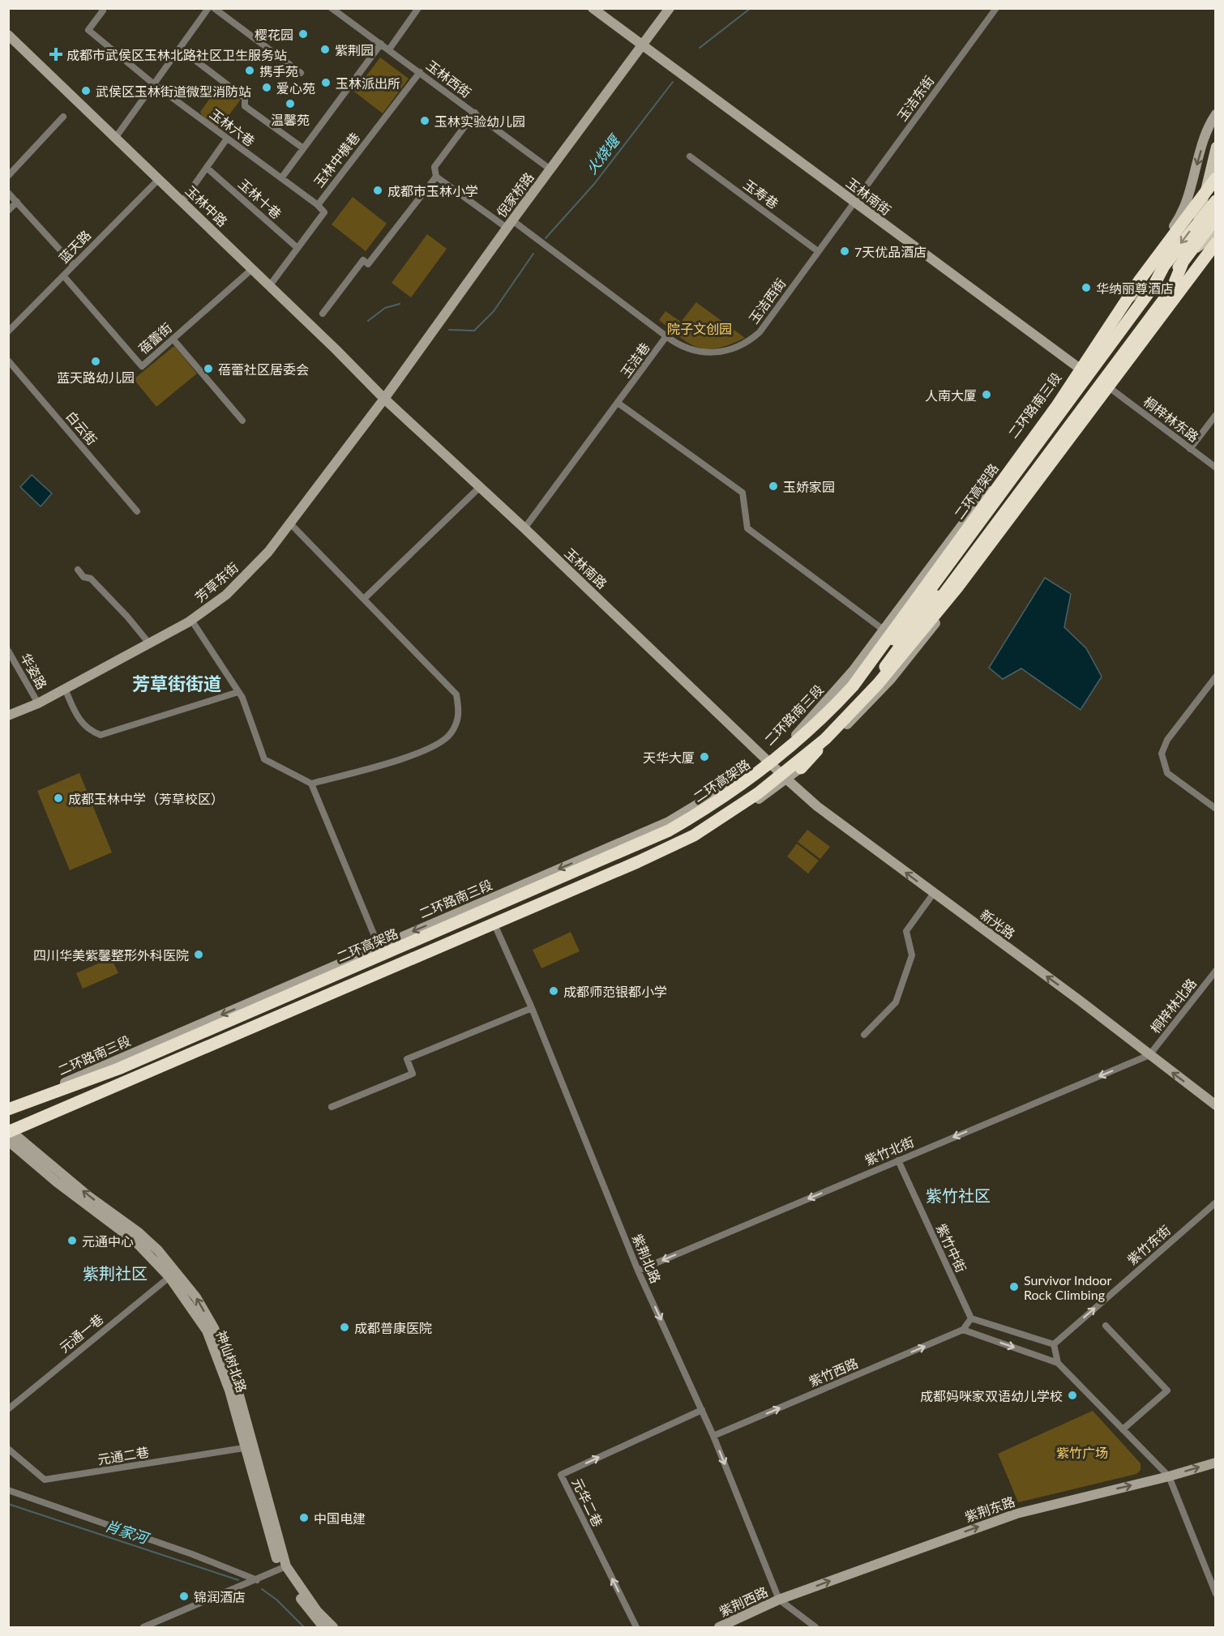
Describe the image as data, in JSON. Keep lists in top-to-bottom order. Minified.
{"streets":{"highway":["二环高架路"],"main road":["倪家桥路","玉林南街","玉林中路","二环路南三段","玉林南路","芳草东街","新光路","神仙树北路","紫荆东路","紫荆西路"],"street":["玉林西街","玉洁东街","玉林六巷","玉林中横巷","玉寿巷","玉林十巷","蓝天路","玉洁西街","蓓蕾街","玉洁巷","桐梓林东路","白云街","华姿路","桐梓林北路","紫竹北街","紫竹东街","紫竹中街","紫荆北路","元通一巷","紫竹西路","元通二巷","元华二巷"]},"crossings":[["玉林西街","玉林中横巷"],["玉林西街","倪家桥路"],["玉洁东街","玉林南街"],["玉洁东街","玉洁西街"],["玉林六巷","玉林中横巷"],["玉林中横巷","玉林十巷"],["玉林中横巷","玉林中路"],["玉寿巷","玉洁西街"],["倪家桥路","玉林南街"],["倪家桥路","玉林中路"],["倪家桥路","玉洁巷"],["倪家桥路","玉林南路"],["倪家桥路","芳草东街"],["玉林南街","玉洁西街"],["玉林南街","二环路南三段"],["玉林中路","蓝天路"],["玉林中路","蓓蕾街"],["玉林中路","玉林南路"],["玉林中路","芳草东街"],["蓝天路","蓓蕾街"],["玉洁西街","玉洁巷"],["玉洁巷","玉林南路"],["二环路南三段","二环高架路"],["二环路南三段","玉林南路"],["二环路南三段","新光路"],["玉林南路","芳草东街"],["玉林南路","新光路"],["芳草东街","华姿路"],["新光路","桐梓林北路"],["新光路","紫竹北街"],["桐梓林北路","紫竹北街"],["紫竹北街","紫竹中街"],["紫竹北街","紫荆北路"],["紫荆北路","紫竹西路"],["紫荆北路","元华二巷"],["紫荆北路","紫荆东路"],["紫荆北路","紫荆西路"],["元通一巷","神仙树北路"],["神仙树北路","元通二巷"],["紫荆东路","紫荆西路"]],"one_way":["新光路","紫竹北街","紫竹东街","紫荆北路","紫竹西路","紫荆东路"],"districts":["芳草街街道","紫竹社区","紫荆社区"],"water":["火烧堰","肖家河"],"parks":["院子文创园","紫竹广场"],"places":{"other":["樱花园","紫荆园","携手苑","玉林派出所","爱心苑","武侯区玉林街道微型消防站","温馨苑","玉林实验幼儿园","成都市玉林小学","7天优品酒店","华纳丽尊酒店","蓝天路幼儿园","蓓蕾社区居委会","人南大厦","玉娇家园","天华大厦","成都玉林中学（芳草校区）","四川华美紫馨整形外科医院","成都师范银都小学","元通中心","Survivor Indoor Rock Climbing","成都普康医院","成都妈咪家双语幼儿学校","中国电建","锦润酒店"],"health":["成都市武侯区玉林北路社区卫生服务站"]}}
